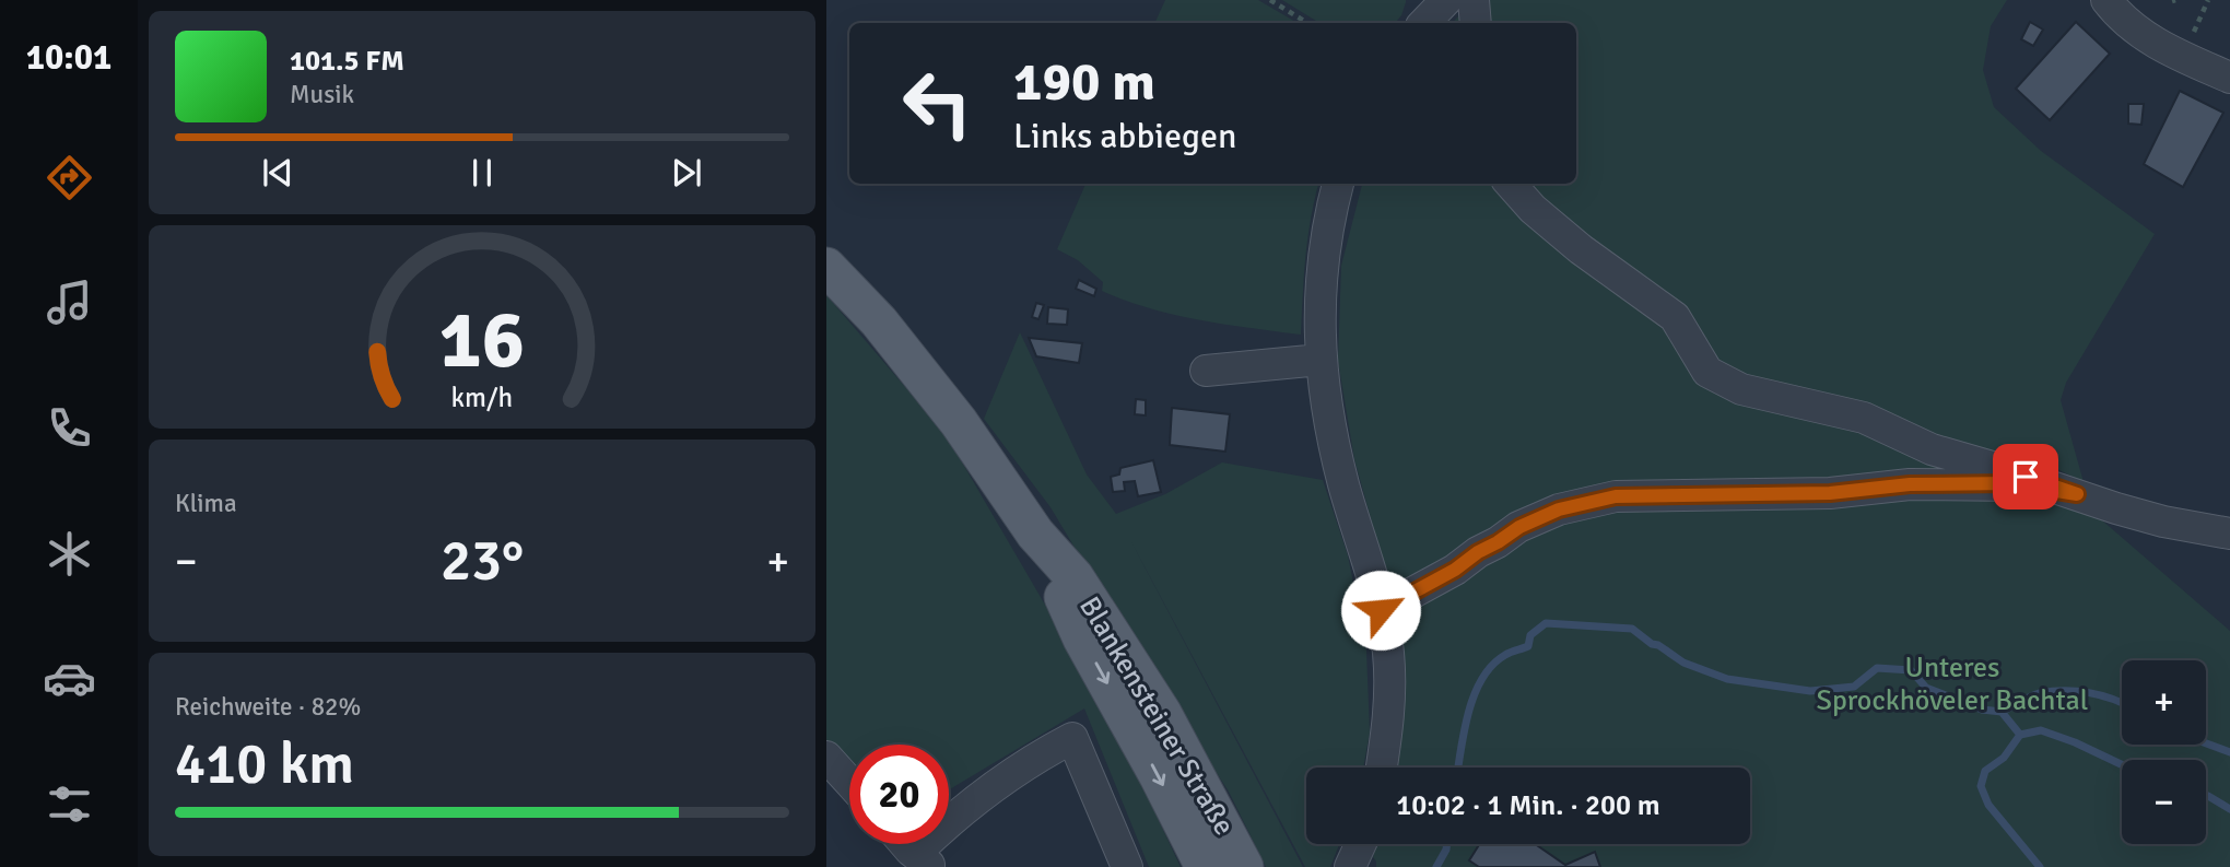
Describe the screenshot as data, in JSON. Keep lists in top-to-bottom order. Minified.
{"streets":{"main road":["Blankensteiner Straße"]},"parks":["Unteres Sprockhöveler Bachtal"],"page":{"tabs":"10:01","turn":["190 m","Links abbiegen"],"song":["101.5 FM","Musik"],"tile":["Klima",["Reichweite · 82%","410 km"]],"heat":["−","23°","+"],"map_buttons":["+","−"],"limit":"20","trip":"10:02 · 1 Min. · 200 m","gauge":["16","km/h"]}}
